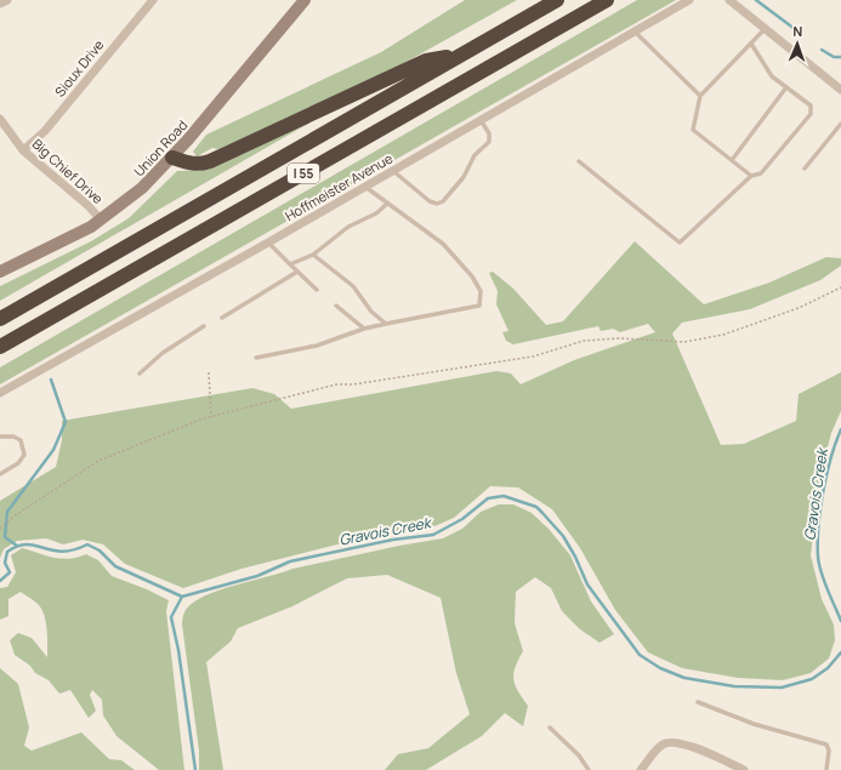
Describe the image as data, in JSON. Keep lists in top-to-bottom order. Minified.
{"streets":{"highway":["I 55"],"main road":["Union Road"],"street":["Sioux Drive","Big Chief Drive","Hoffmeister Avenue"]},"crossings":[["Sioux Drive","Big Chief Drive"],["Union Road","Big Chief Drive"]],"water":["Gravois Creek"],"north":"top"}
